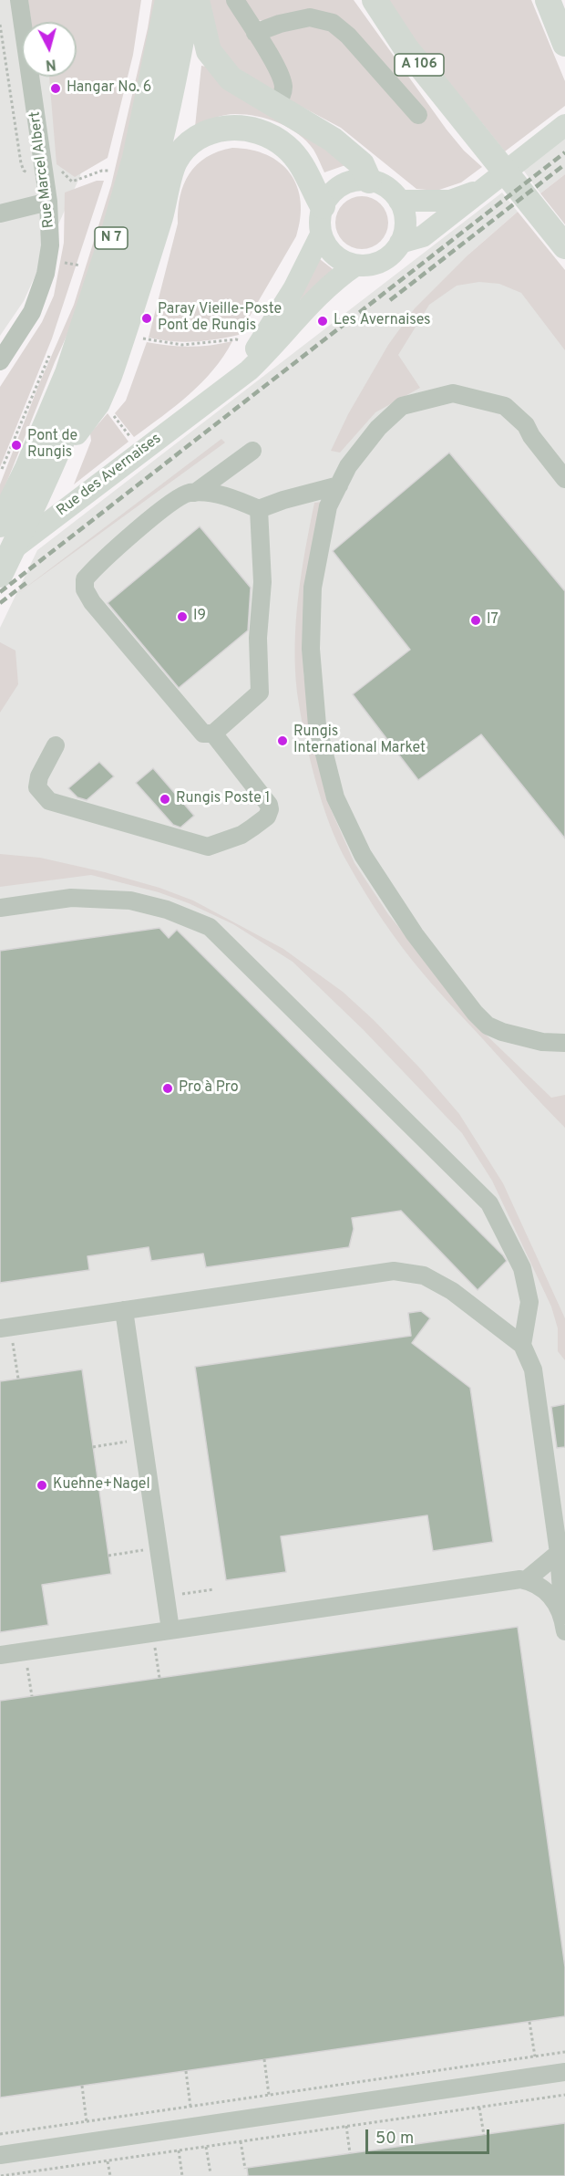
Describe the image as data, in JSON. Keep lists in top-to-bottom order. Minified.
{"streets":{"highway":["A 106","N 7"],"main road":["Rue des Avernaises"],"street":["Rue Marcel Albert"]},"places":["Hangar No. 6","Paray Vieille-Poste Pont de Rungis","Les Avernaises","Pont de Rungis","I9","I7","Rungis International Market","Rungis Poste 1","Pro à Pro","Kuehne+Nagel"],"scale_bar":"50 m","north":"bottom"}
